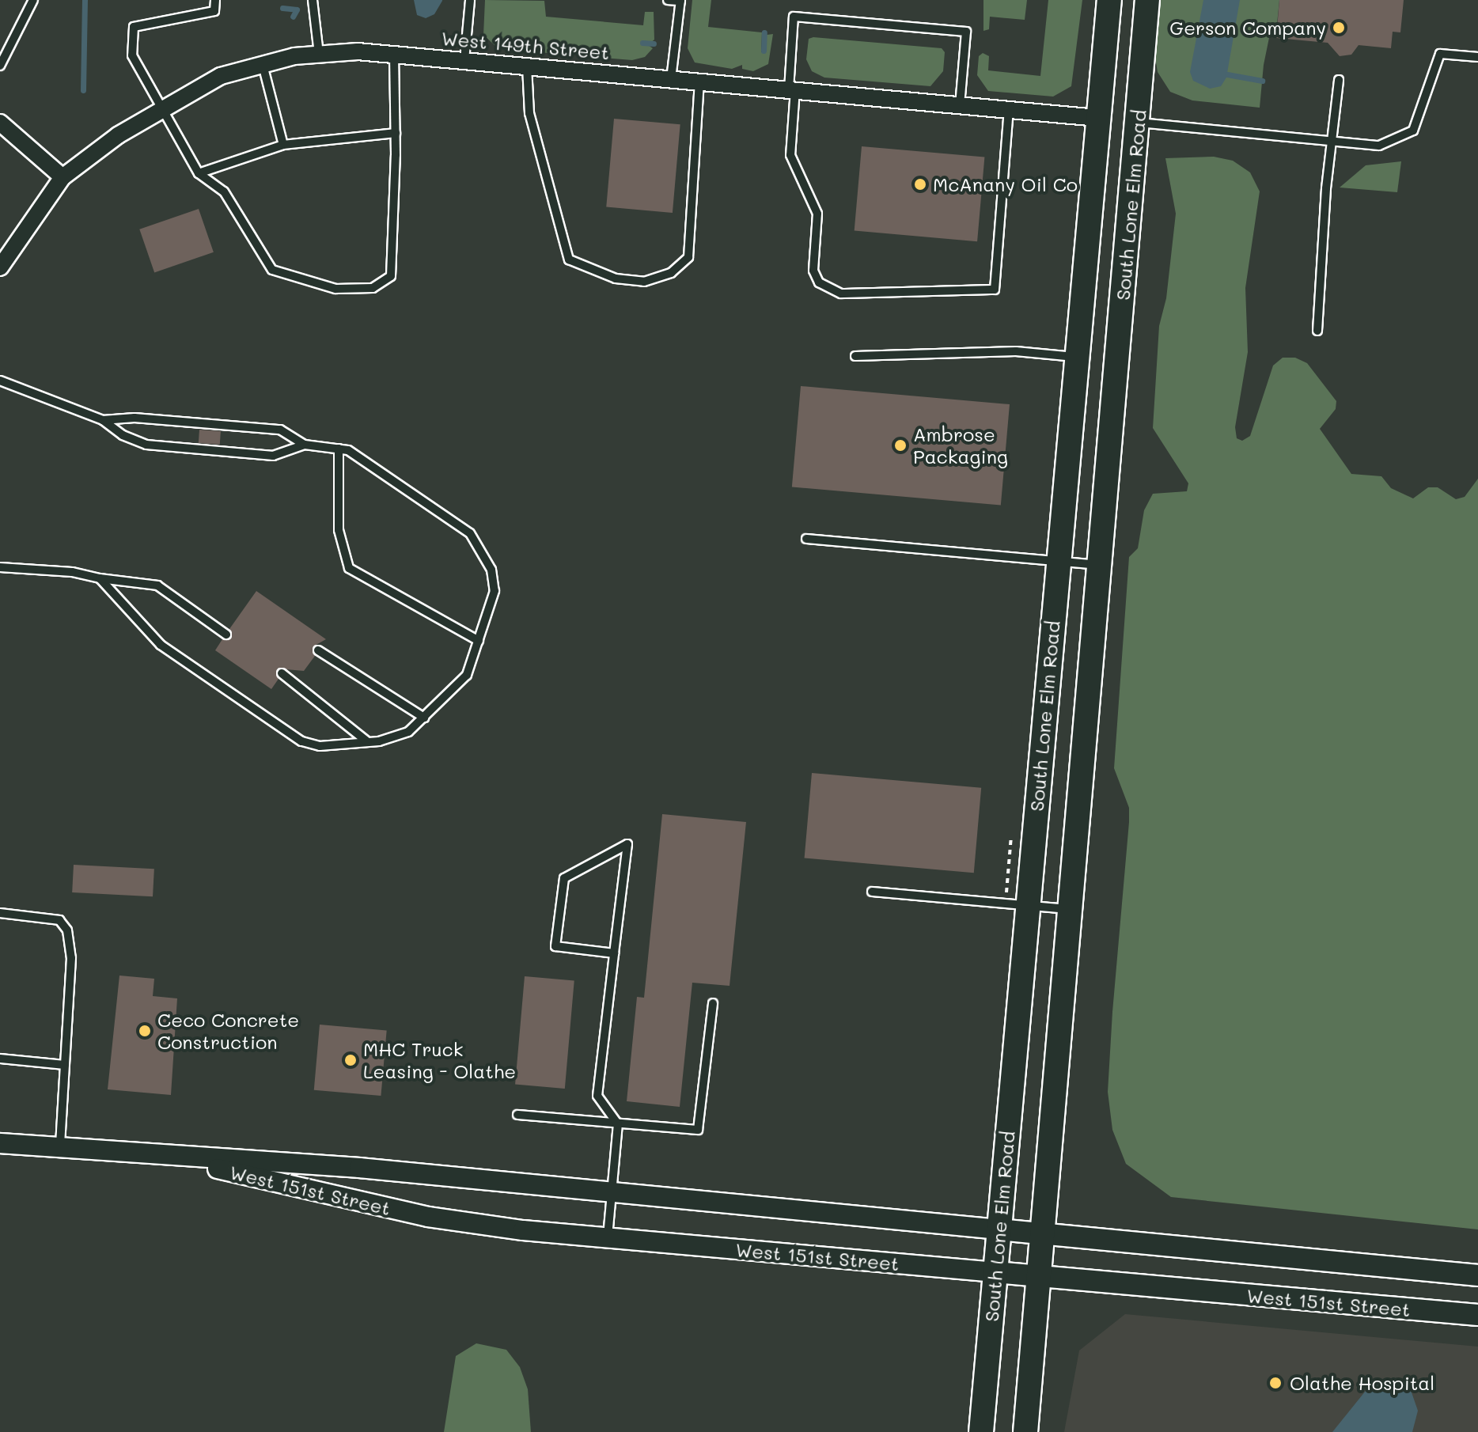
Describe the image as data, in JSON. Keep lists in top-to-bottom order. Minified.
{"streets":{"main road":["South Lone Elm Road","West 151st Street"],"street":["West 149th Street"]},"crossings":[["West 149th Street","South Lone Elm Road"],["South Lone Elm Road","West 151st Street"]],"places":["Gerson Company","McAnany Oil Co","Ambrose Packaging","Ceco Concrete Construction","MHC Truck Leasing - Olathe","Olathe Hospital"]}
